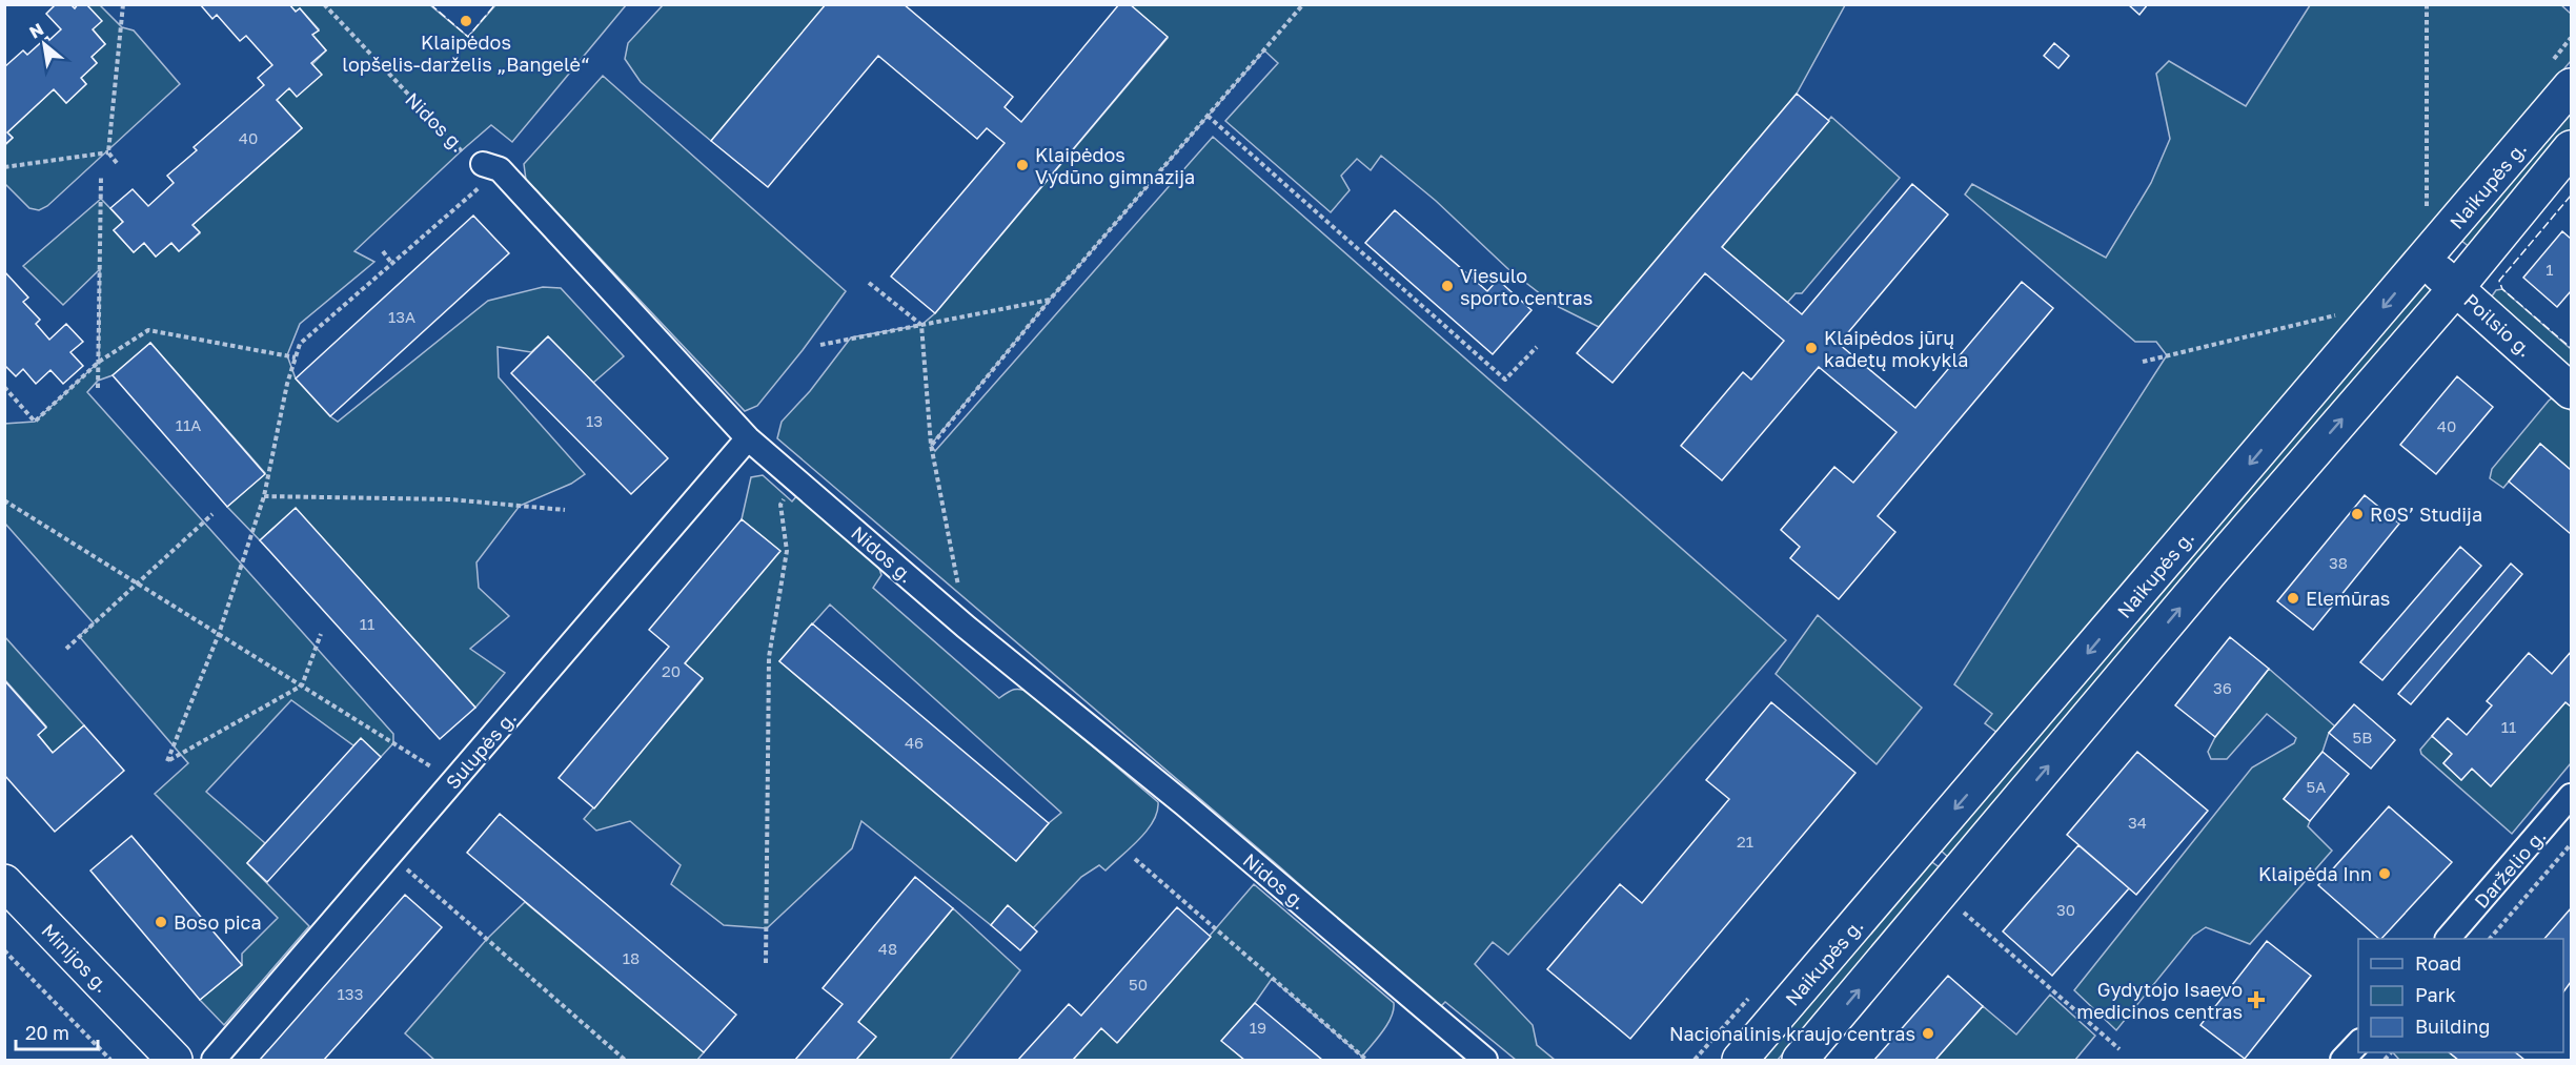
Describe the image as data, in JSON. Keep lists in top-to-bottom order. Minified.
{"streets":{"street":["Nidos g.","Naikupės g.","Poilsio g.","Sulupės g.","Darželio g.","Minijos g."]},"crossings":[["Nidos g.","Sulupės g."],["Naikupės g.","Poilsio g."]],"places":{"other":["Klaipėdos lopšelis-darželis „Bangelė“","Klaipėdos Vydūno gimnazija","Viesulo sporto centras","Klaipėdos jūrų kadetų mokykla","ROS’ Studija","Elemūras","Klaipėda Inn","Boso pica","Nacionalinis kraujo centras"],"health":["Gydytojo Isaevo medicinos centras"]},"house_numbers":["40","1","13A","13","11A","40","38","11","20","36","11","5B","46","5A","34","21","30","48","18","50","133","19"],"legend":["Road","Park","Building"],"scale_bar":"20 m","north":"top left"}
